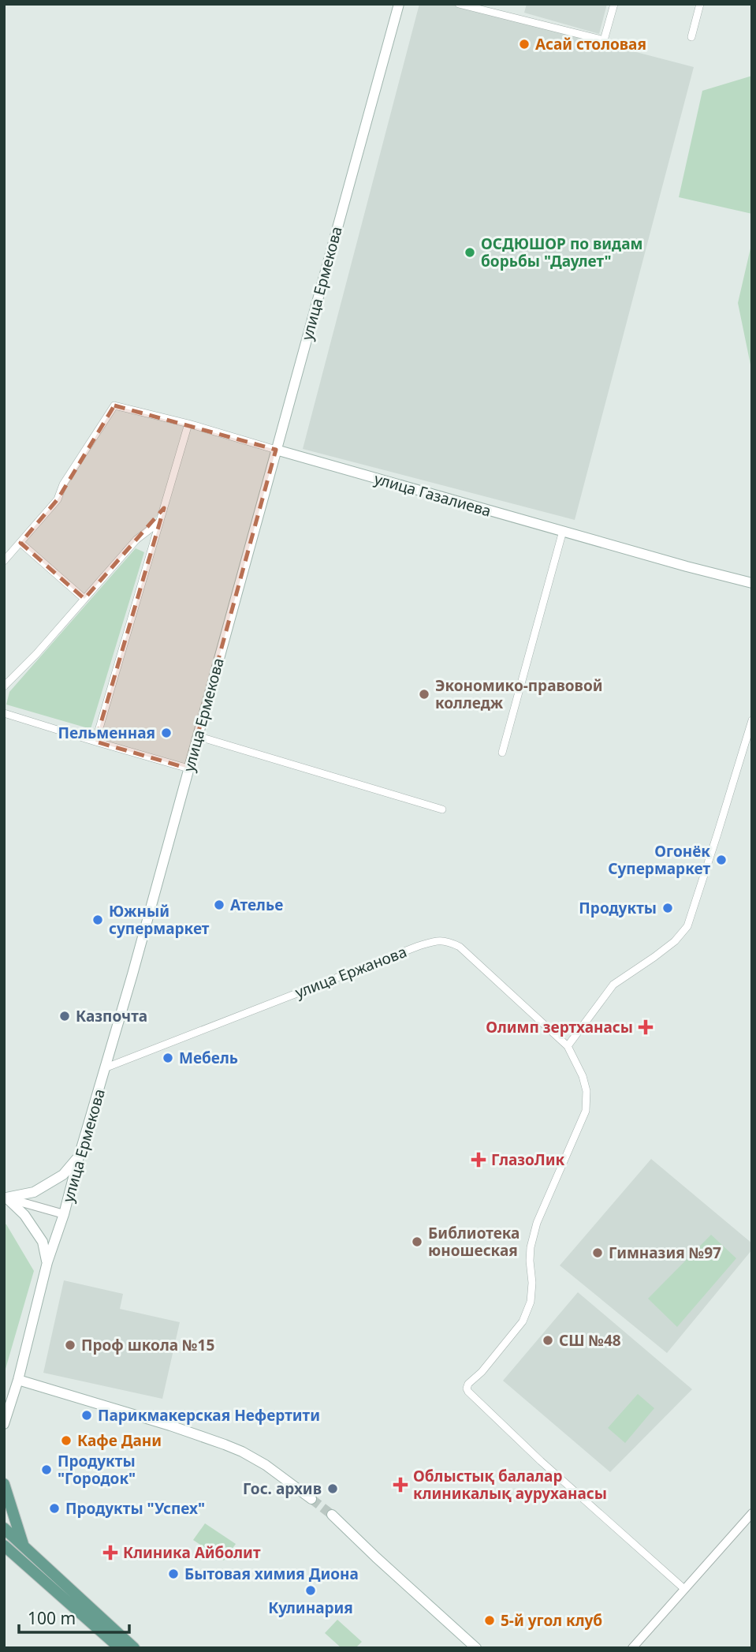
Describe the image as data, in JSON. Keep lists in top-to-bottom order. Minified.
{"streets":{"main road":["улица Ермекова","улица Газалиева"],"street":["улица Ержанова"]},"crossings":[["улица Ермекова","улица Газалиева"],["улица Ермекова","улица Ержанова"]],"places":{"other":["Асай столовая","ОСДЮШОР по видам борьбы \"Даулет\"","Экономико-правовой колледж","Пельменная","Огонёк Супермаркет","Ателье","Продукты","Южный супермаркет","Казпочта","Мебель","Библиотека юношеская","Гимназия №97","СШ №48","Проф школа №15","Парикмакерская Нефертити","Кафе Дани","Продукты \"Городок\"","Гос. архив","Продукты \"Успех\"","Бытовая химия Диона","Кулинария","5-й угол клуб"],"health":["Олимп зертханасы","ГлазоЛик","Облыстық балалар клиникалық ауруханасы","Клиника Айболит"]},"scale_bar":"100 m"}
